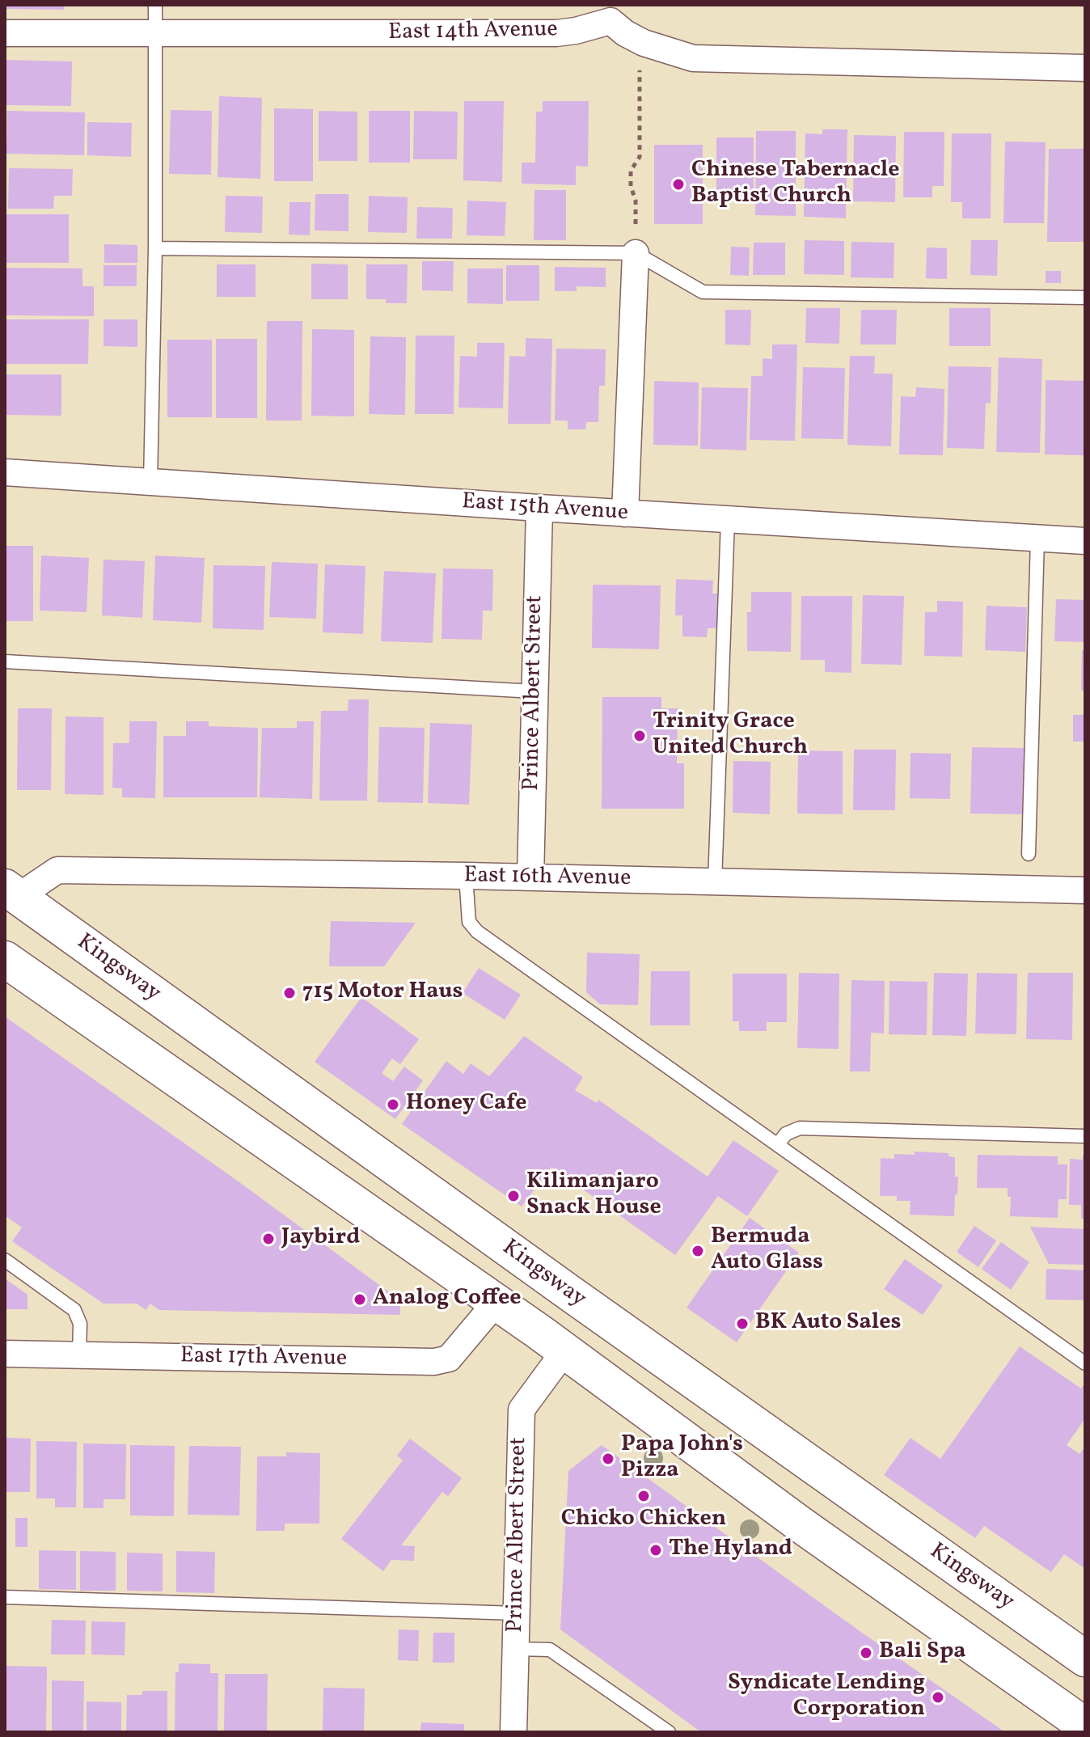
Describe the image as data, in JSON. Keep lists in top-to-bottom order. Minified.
{"streets":{"main road":["Kingsway"],"street":["East 14th Avenue","East 15th Avenue","Prince Albert Street","East 16th Avenue","East 17th Avenue"]},"crossings":[["East 15th Avenue","Prince Albert Street"],["Prince Albert Street","East 16th Avenue"],["East 16th Avenue","Kingsway"]],"places":["Chinese Tabernacle Baptist Church","Trinity Grace United Church","715 Motor Haus","Honey Cafe","Kilimanjaro Snack House","Jaybird","Bermuda Auto Glass","Analog Coffee","BK Auto Sales","Papa John's Pizza","Chicko Chicken","The Hyland","Bali Spa","Syndicate Lending Corporation"]}
